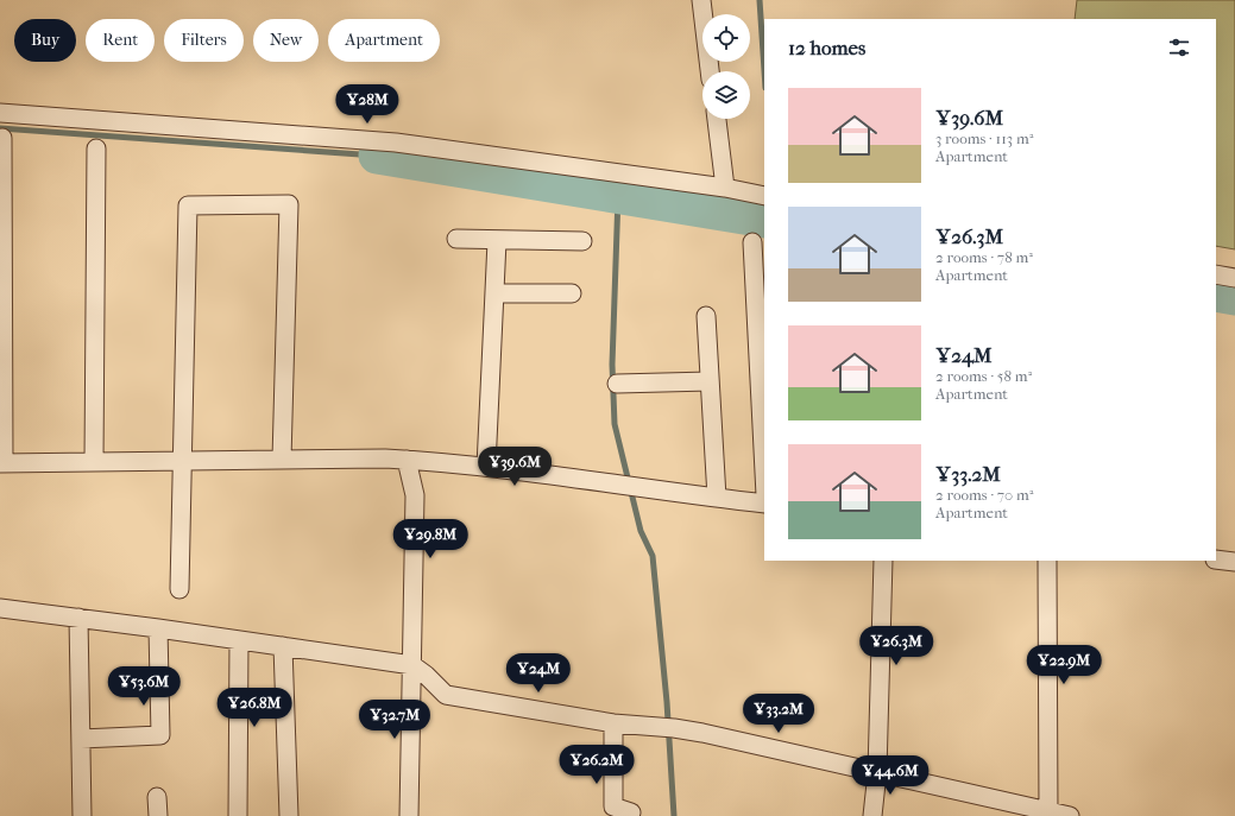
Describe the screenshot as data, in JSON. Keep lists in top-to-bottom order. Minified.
{"page":{"chip":["Buy","Rent","Filters","New","Apartment"],"heading":"12 homes","list":[{"name":"¥39.6M","note":"3 rooms · 113 m² · Apartment"},{"name":"¥26.3M","note":"2 rooms · 78 m² · Apartment"},{"name":"¥24M","note":"2 rooms · 58 m² · Apartment"},{"name":"¥33.2M","note":"2 rooms · 70 m² · Apartment"}],"price":["¥28M","¥39.6M","¥29.8M","¥26.3M","¥22.9M","¥24M","¥53.6M","¥26.8M","¥33.2M","¥32.7M","¥26.2M","¥44.6M"]}}
